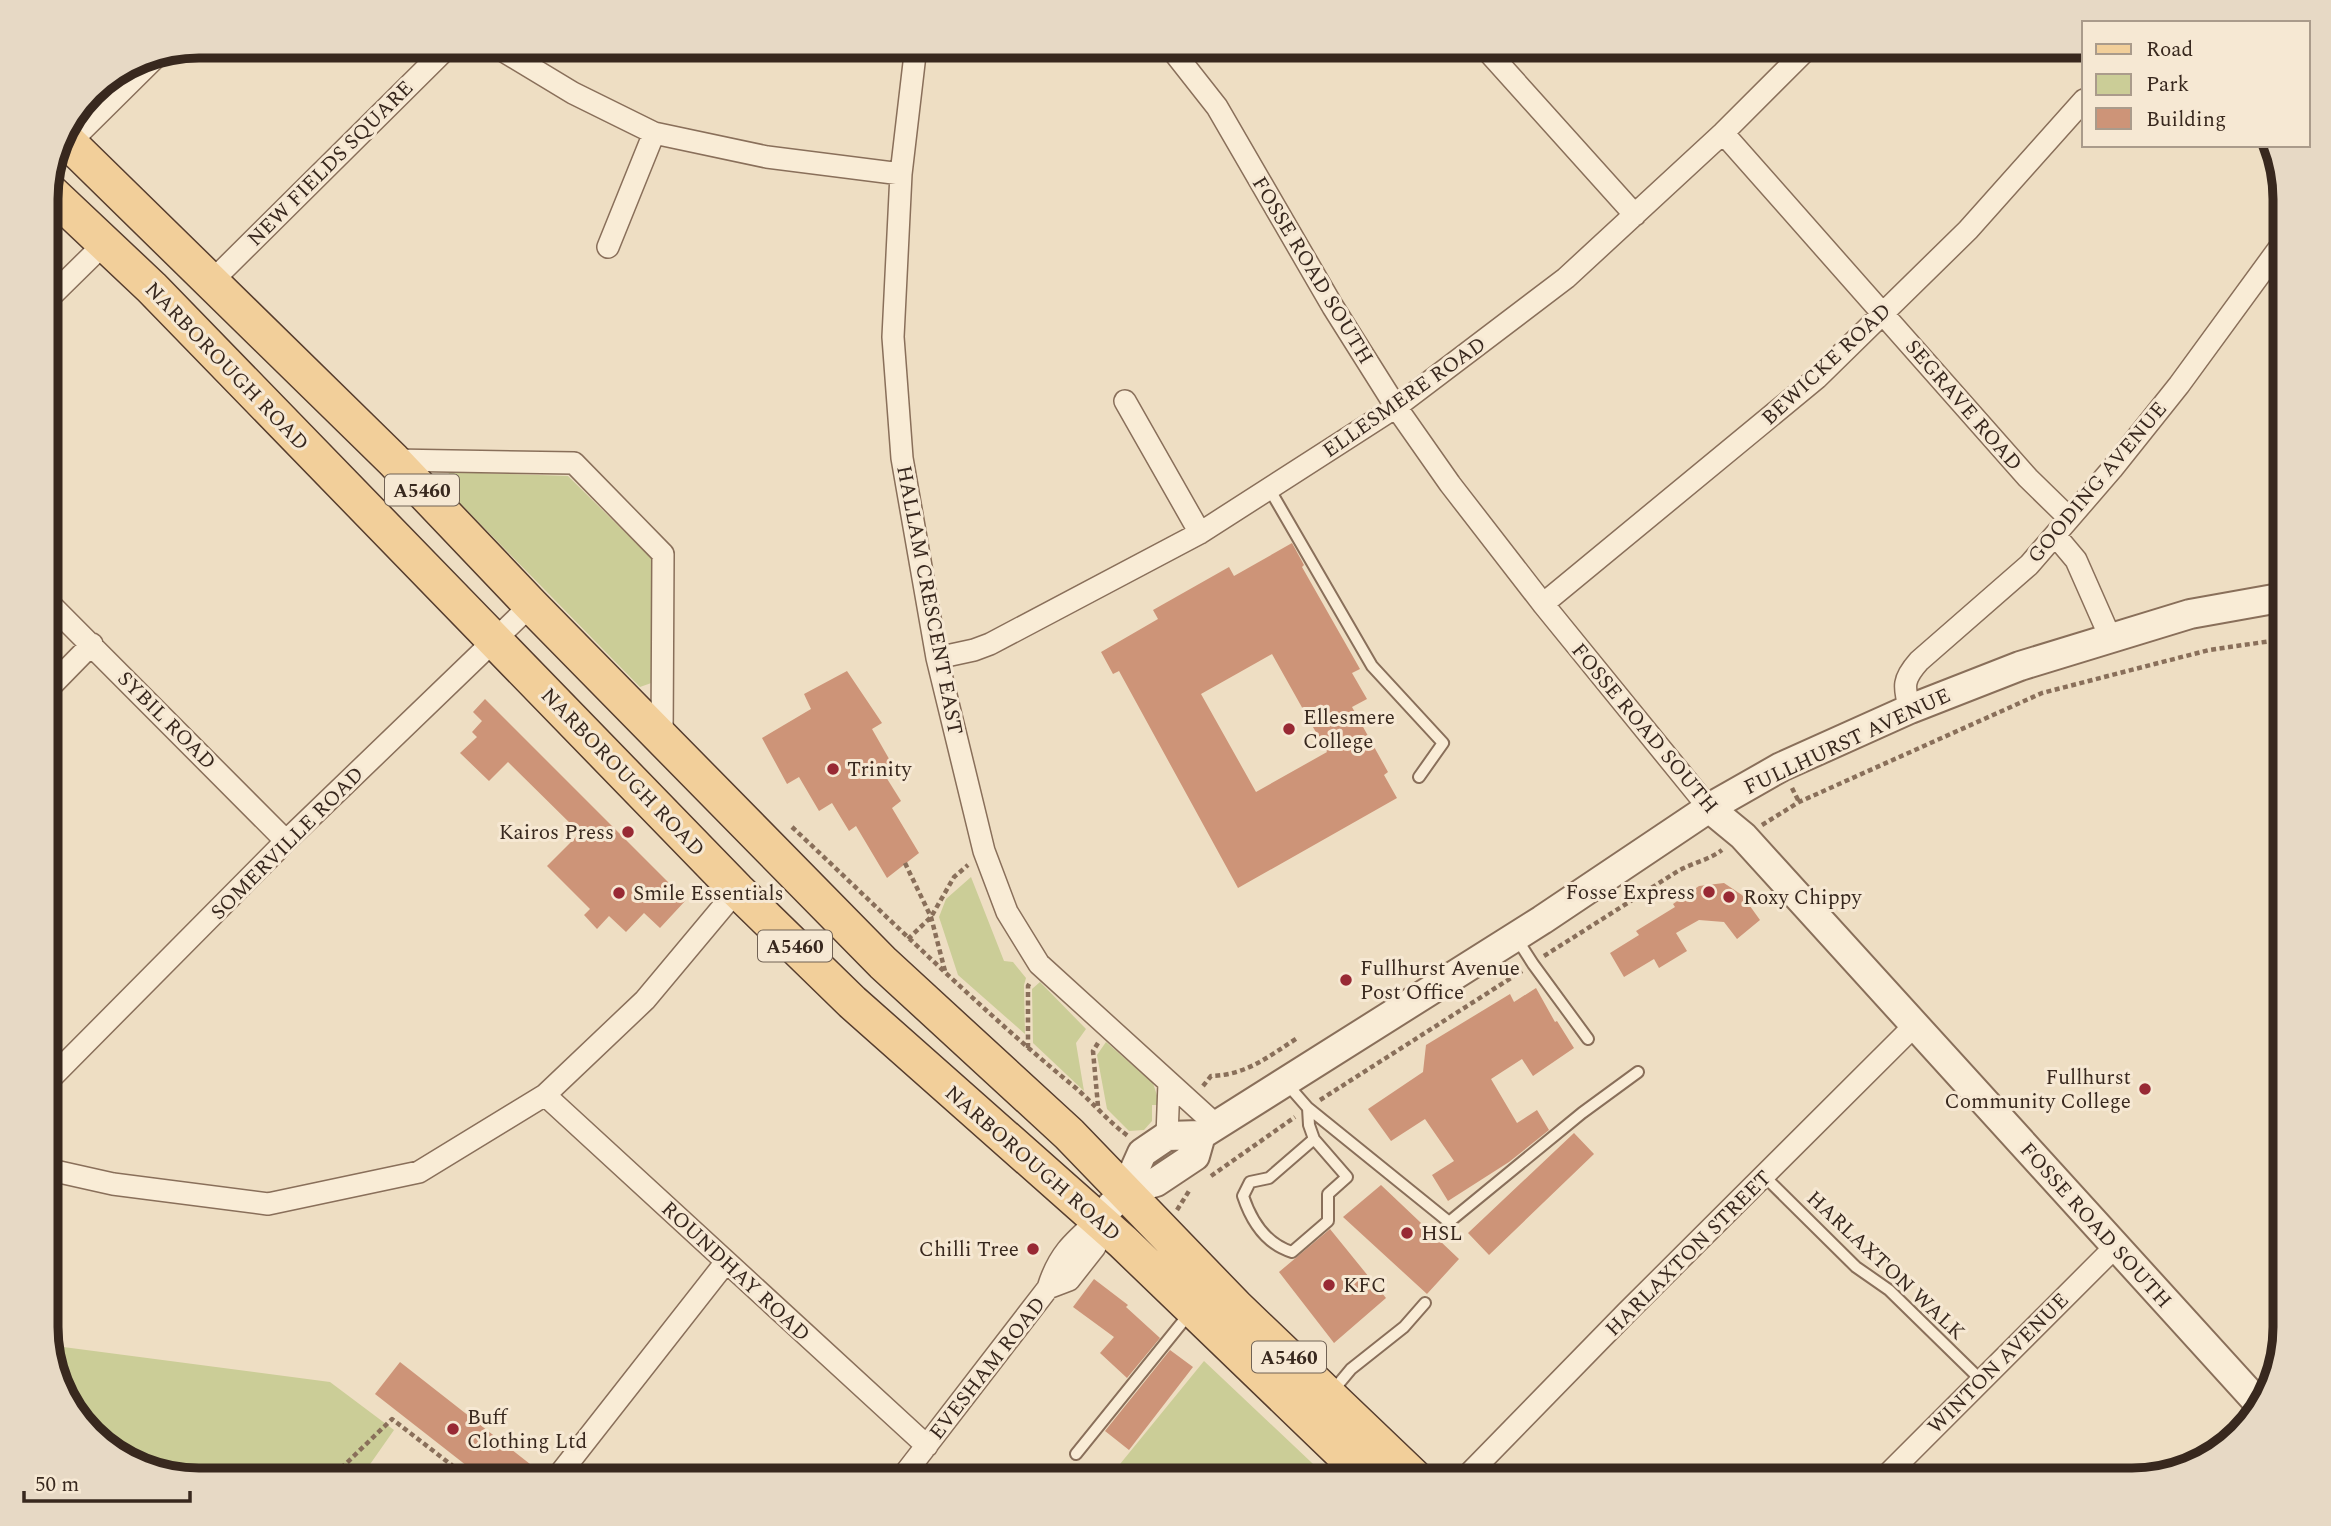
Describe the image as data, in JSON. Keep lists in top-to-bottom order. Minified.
{"streets":{"main road":["NARBOROUGH ROAD","A5460"],"street":["NEW FIELDS SQUARE","FOSSE ROAD SOUTH","BEWICKE ROAD","ELLESMERE ROAD","SEGRAVE ROAD","GOODING AVENUE","HALLAM CRESCENT EAST","SYBIL ROAD","FULLHURST AVENUE","SOMERVILLE ROAD","HARLAXTON STREET","ROUNDHAY ROAD","WINTON AVENUE","EVESHAM ROAD"],"lane":["HARLAXTON WALK"]},"crossings":[["NEW FIELDS SQUARE","NARBOROUGH ROAD"],["FOSSE ROAD SOUTH","BEWICKE ROAD"],["FOSSE ROAD SOUTH","ELLESMERE ROAD"],["FOSSE ROAD SOUTH","FULLHURST AVENUE"],["FOSSE ROAD SOUTH","HARLAXTON STREET"],["FOSSE ROAD SOUTH","WINTON AVENUE"],["BEWICKE ROAD","SEGRAVE ROAD"],["NARBOROUGH ROAD","FULLHURST AVENUE"],["NARBOROUGH ROAD","SOMERVILLE ROAD"],["NARBOROUGH ROAD","EVESHAM ROAD"],["ELLESMERE ROAD","SEGRAVE ROAD"],["ELLESMERE ROAD","HALLAM CRESCENT EAST"],["SEGRAVE ROAD","GOODING AVENUE"],["GOODING AVENUE","FULLHURST AVENUE"],["HALLAM CRESCENT EAST","FULLHURST AVENUE"],["SYBIL ROAD","SOMERVILLE ROAD"],["FULLHURST AVENUE","EVESHAM ROAD"],["HARLAXTON STREET","HARLAXTON WALK"],["HARLAXTON WALK","WINTON AVENUE"],["ROUNDHAY ROAD","EVESHAM ROAD"]],"places":["Ellesmere College","Trinity","Kairos Press","Fosse Express","Smile Essentials","Roxy Chippy","Fullhurst Avenue Post Office","Fullhurst Community College","HSL","Chilli Tree","KFC","Buff Clothing Ltd"],"legend":["Road","Park","Building"],"scale_bar":"50 m"}
